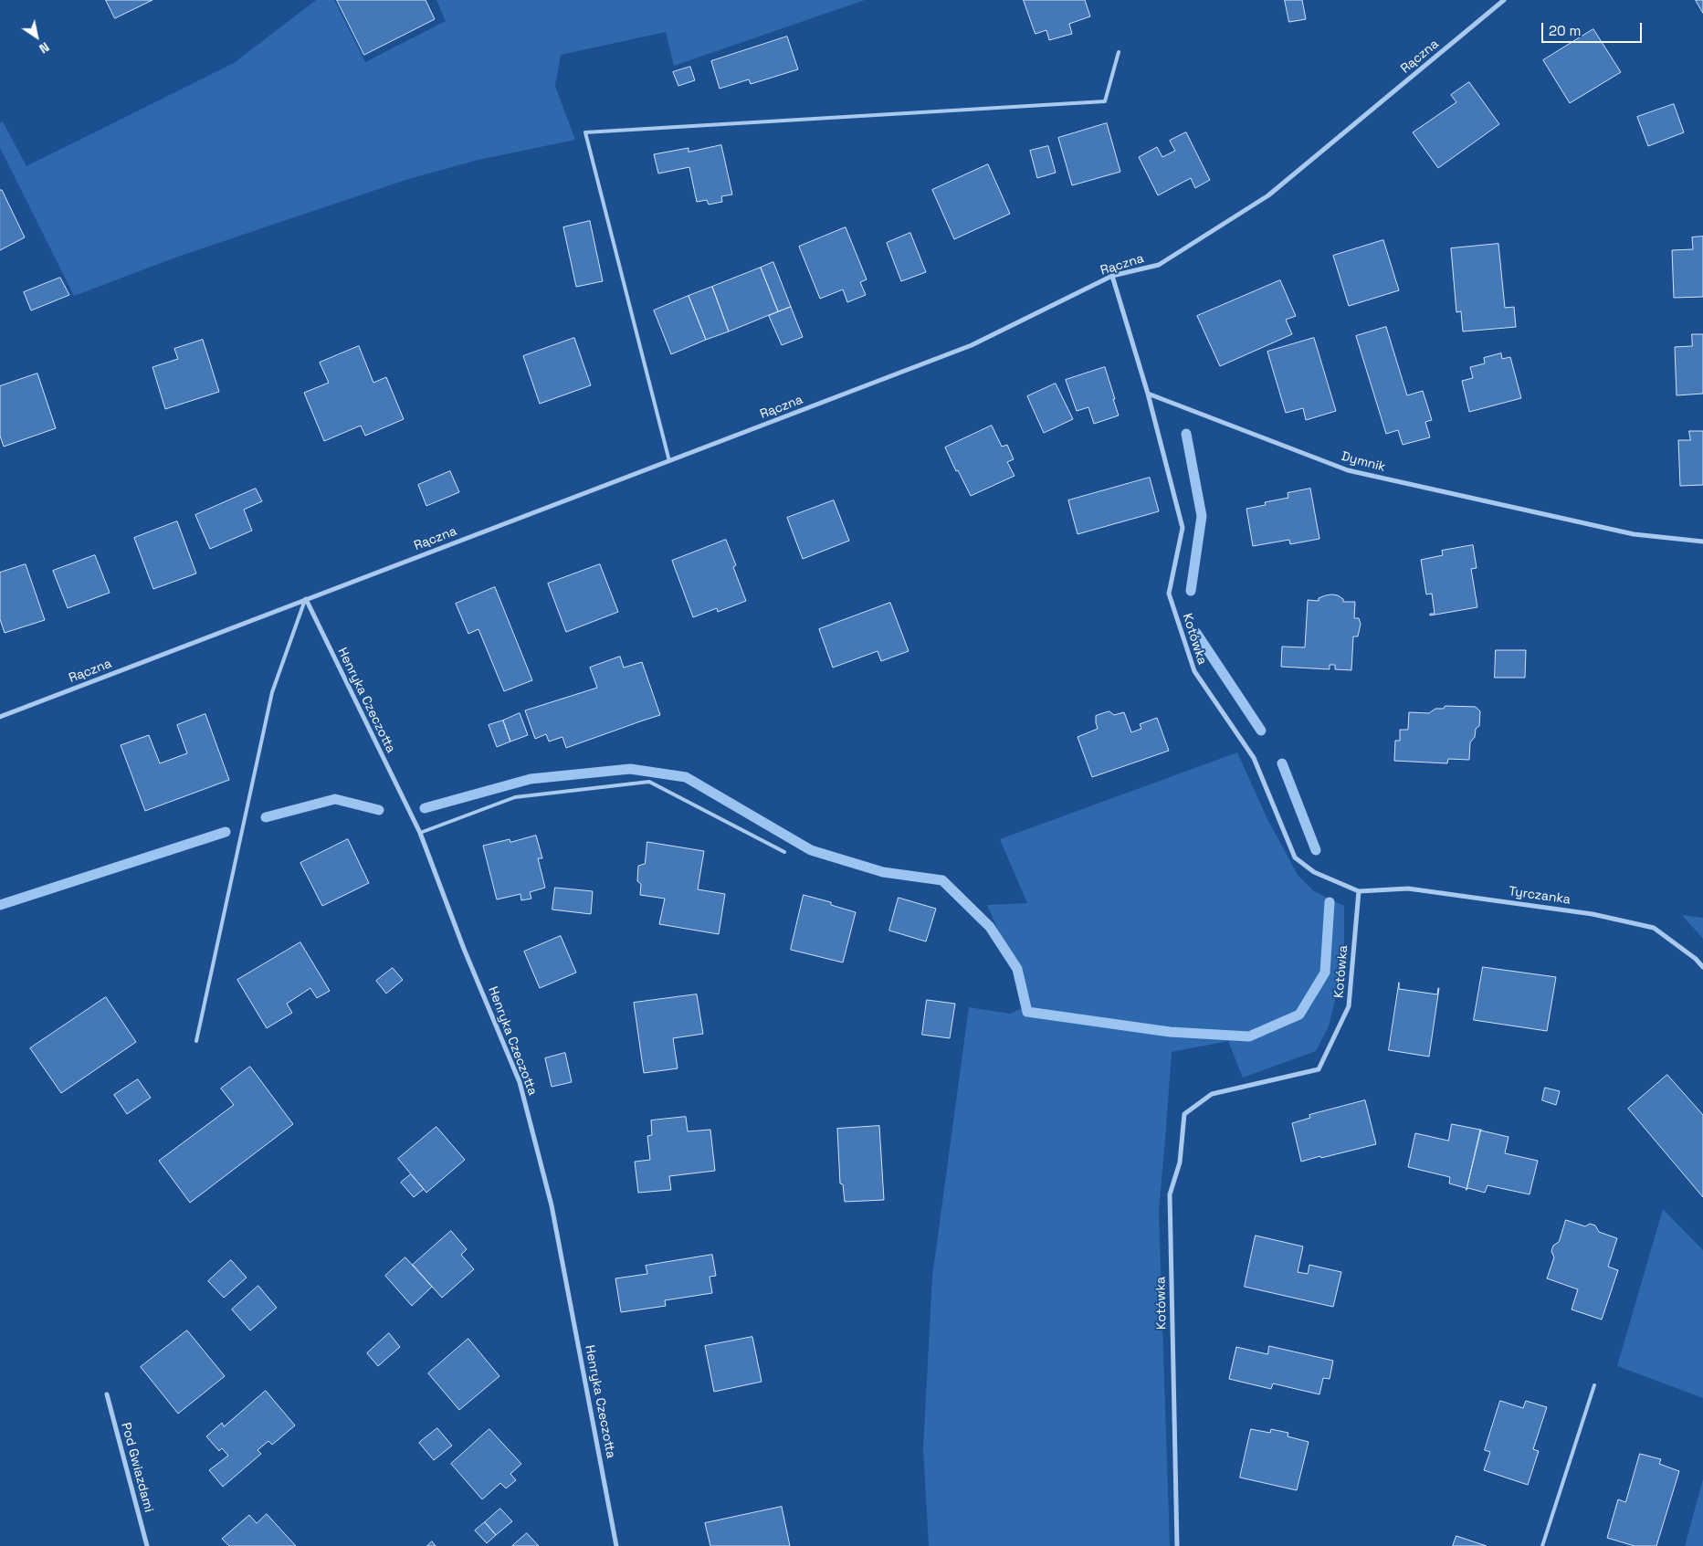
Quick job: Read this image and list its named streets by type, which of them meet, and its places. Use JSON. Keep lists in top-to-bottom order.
{
  "streets": {
    "street": [
      "Rączna",
      "Dymnik",
      "Kotówka",
      "Henryka Czeczotta",
      "Tyrczanka",
      "Pod Gwiazdami"
    ]
  },
  "crossings": [
    ["Rączna", "Henryka Czeczotta"],
    ["Dymnik", "Kotówka"],
    ["Kotówka", "Tyrczanka"]
  ],
  "scale_bar": "20 m",
  "north": "bottom right"
}
